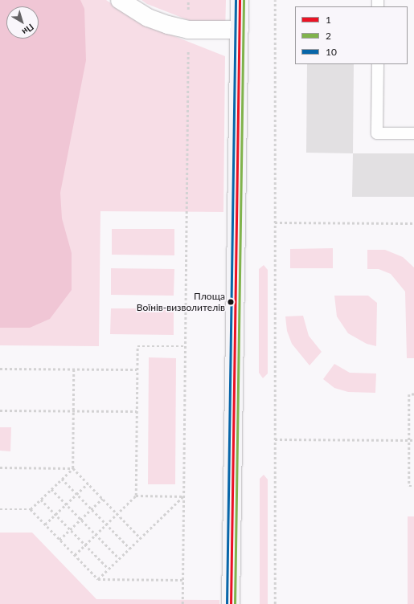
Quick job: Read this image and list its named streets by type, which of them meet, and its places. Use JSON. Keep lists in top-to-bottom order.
{
  "places": ["Площа Воїнів-визволителів"],
  "lines": ["transit line 1", "transit line 2", "transit line 10"],
  "legend": ["1", "2", "10"],
  "north": "bottom right"
}
